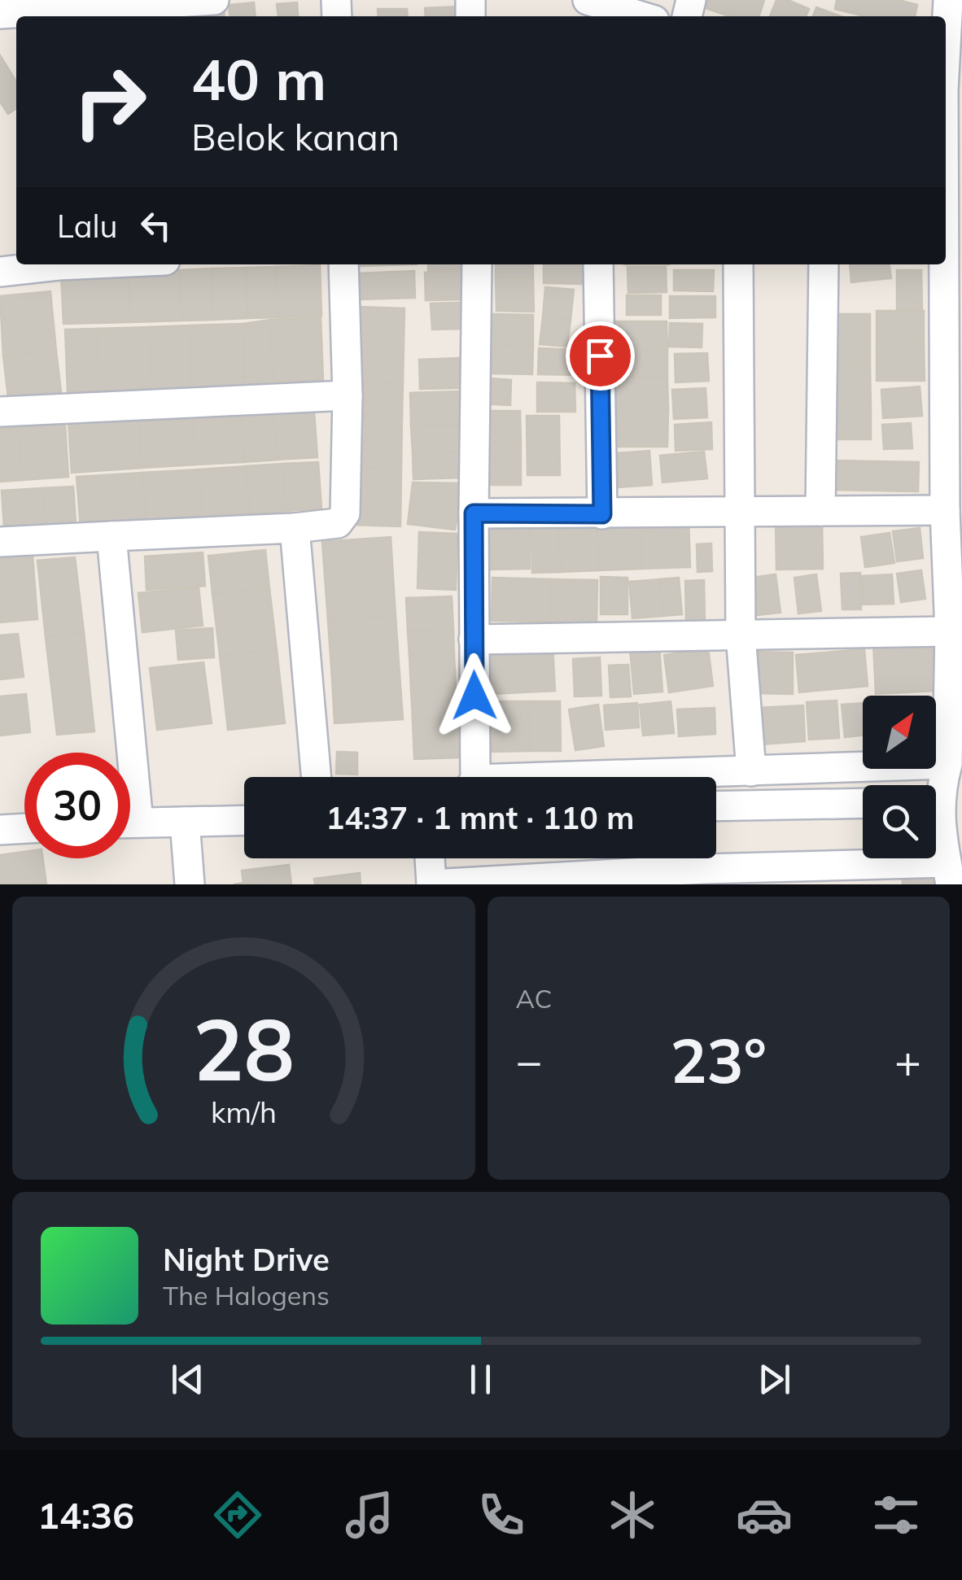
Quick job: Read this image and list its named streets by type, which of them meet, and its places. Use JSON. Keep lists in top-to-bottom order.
{
  "north": "top right",
  "page": {
    "turn": ["40 m", "Belok kanan"],
    "then": "Lalu",
    "limit": "30",
    "trip": "14:37 · 1 mnt · 110 m",
    "tile": "AC",
    "heat": ["−", "23°", "+"],
    "song": ["Night Drive", "The Halogens"],
    "tabs": "14:36",
    "gauge": ["28", "km/h"]
  }
}
